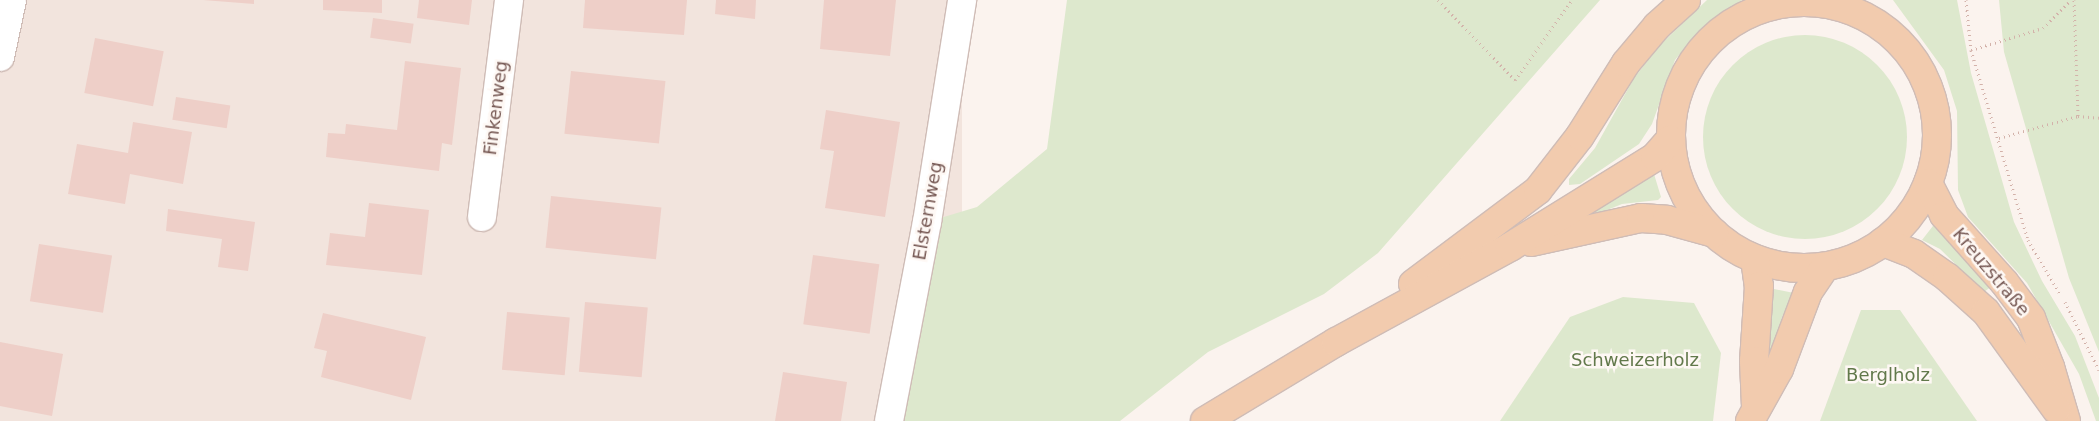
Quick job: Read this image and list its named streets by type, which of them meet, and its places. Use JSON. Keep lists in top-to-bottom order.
{
  "streets": {
    "main road": ["Kreuzstraße"],
    "street": ["Finkenweg", "Elsternweg"]
  },
  "parks": ["Schweizerholz", "Berglholz"]
}
